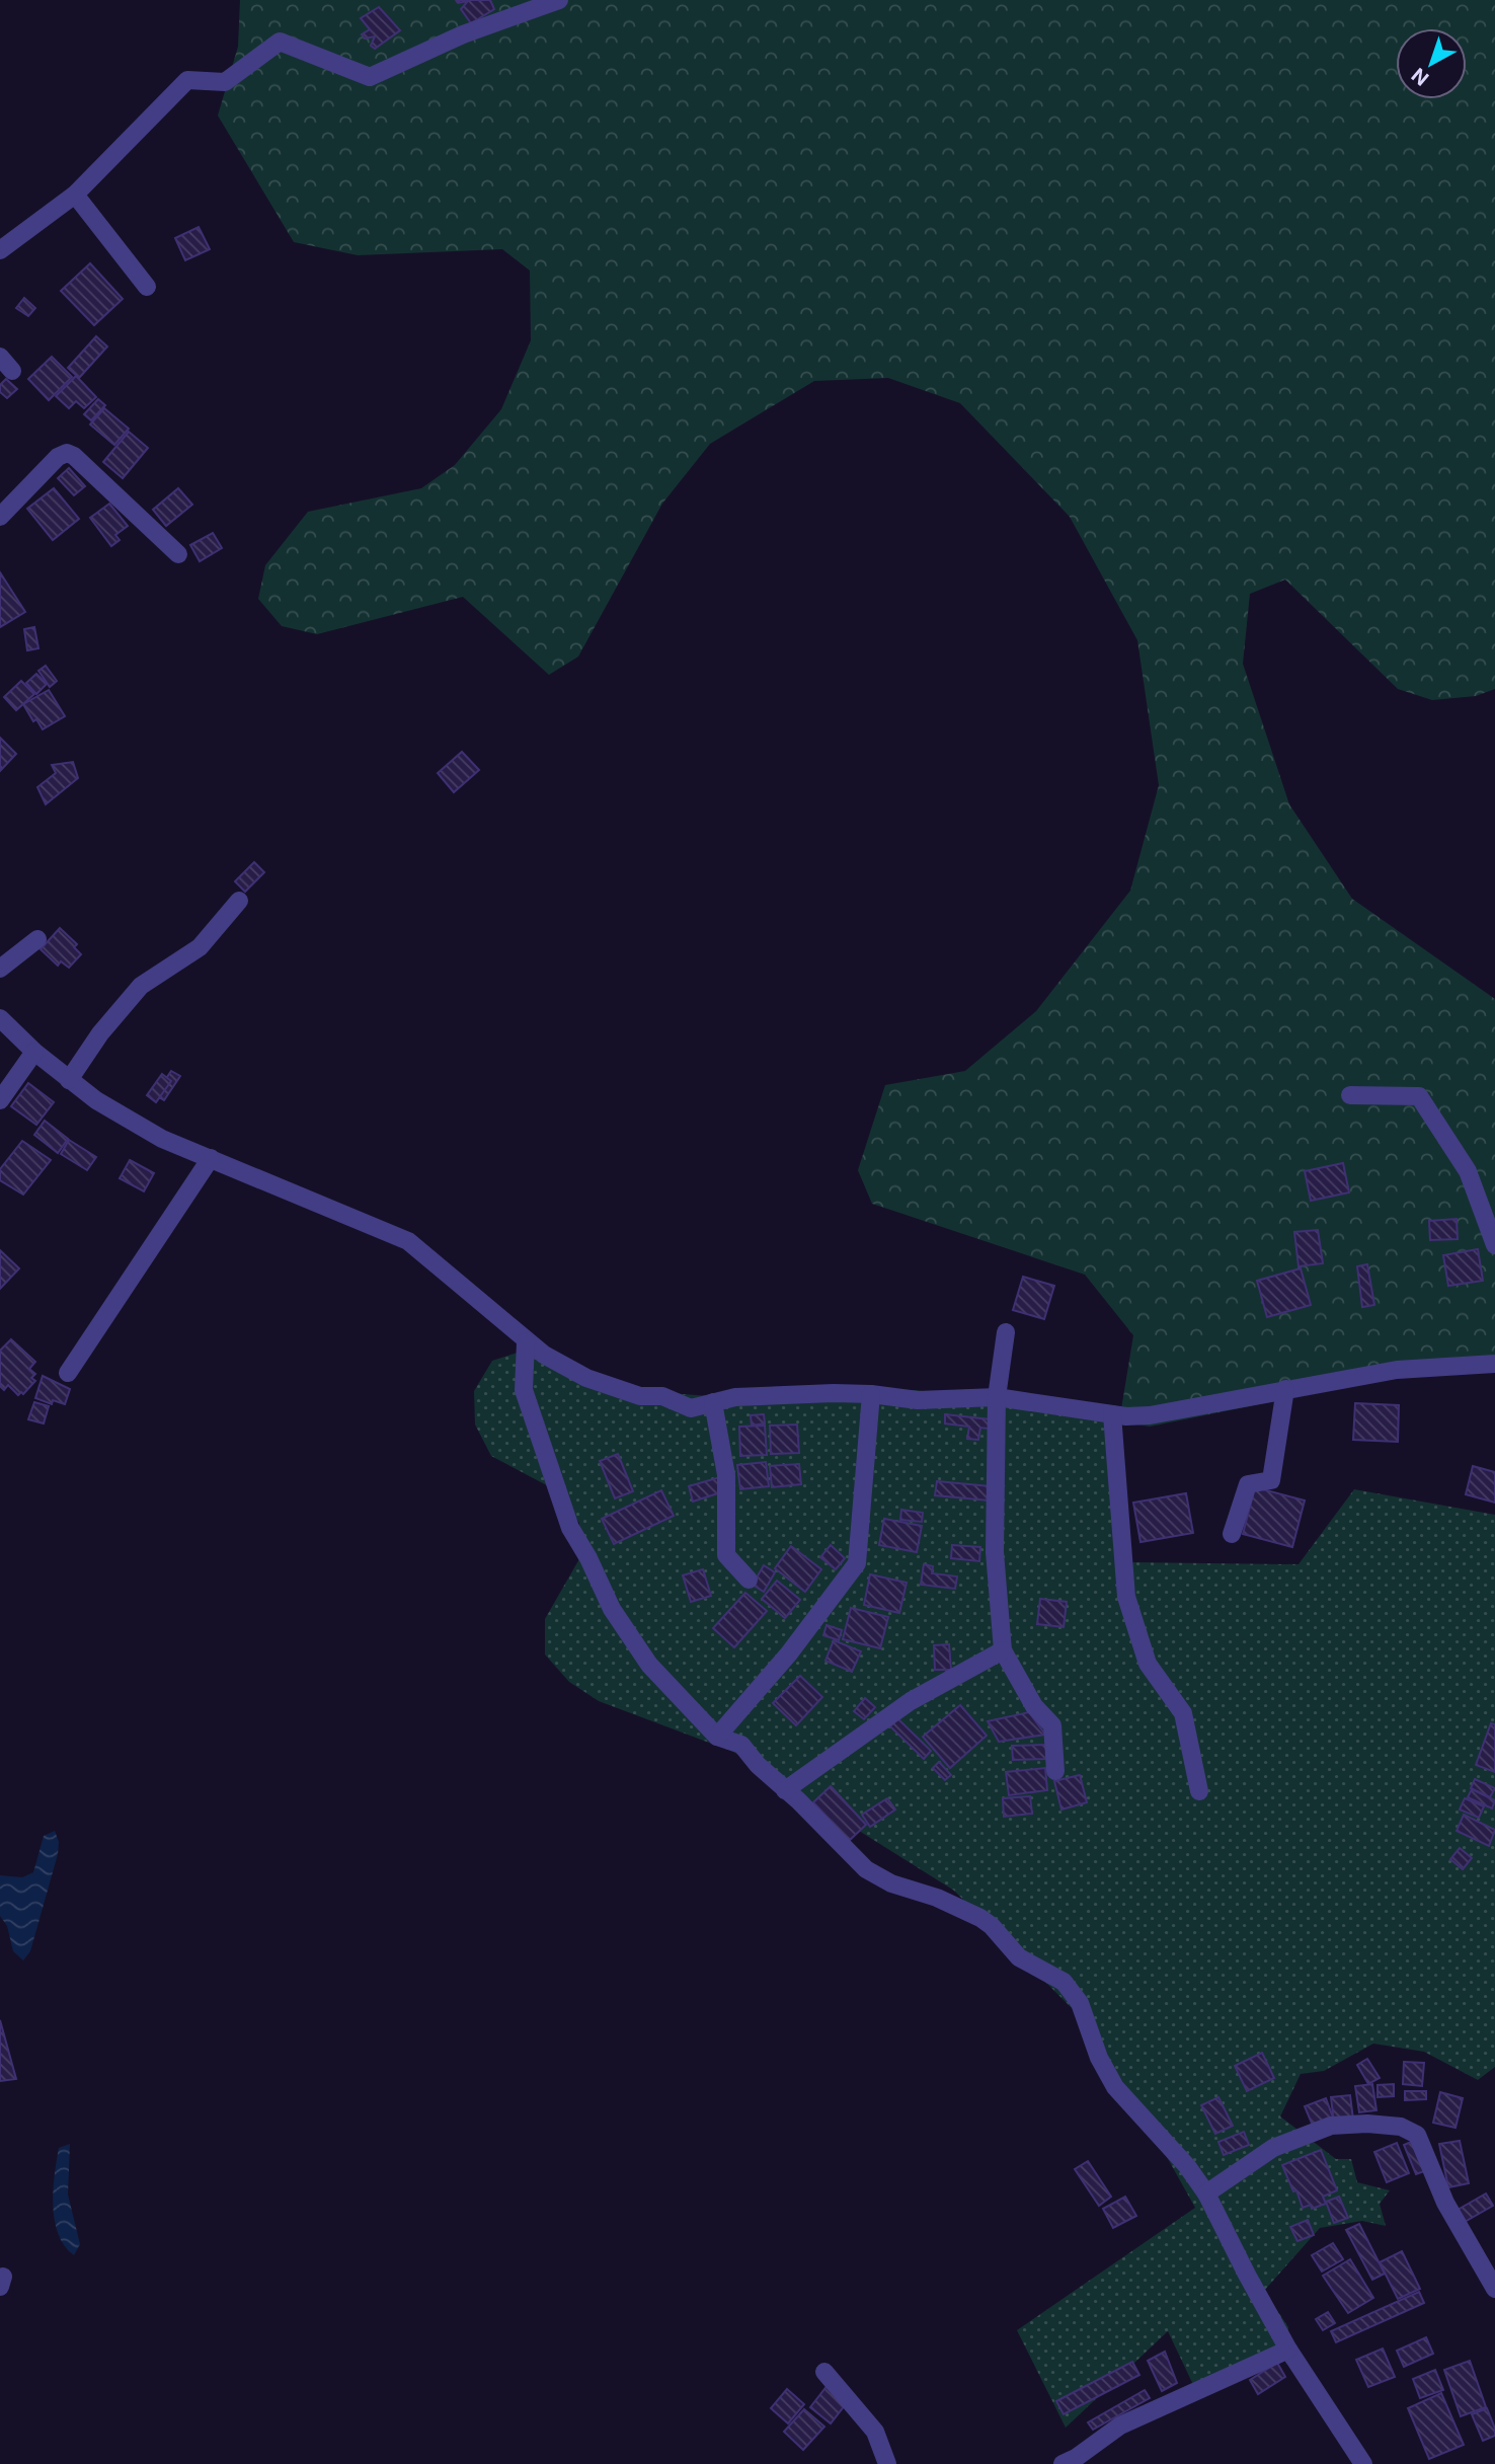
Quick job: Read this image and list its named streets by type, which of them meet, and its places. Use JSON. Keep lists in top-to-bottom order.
{
  "north": "bottom left"
}
